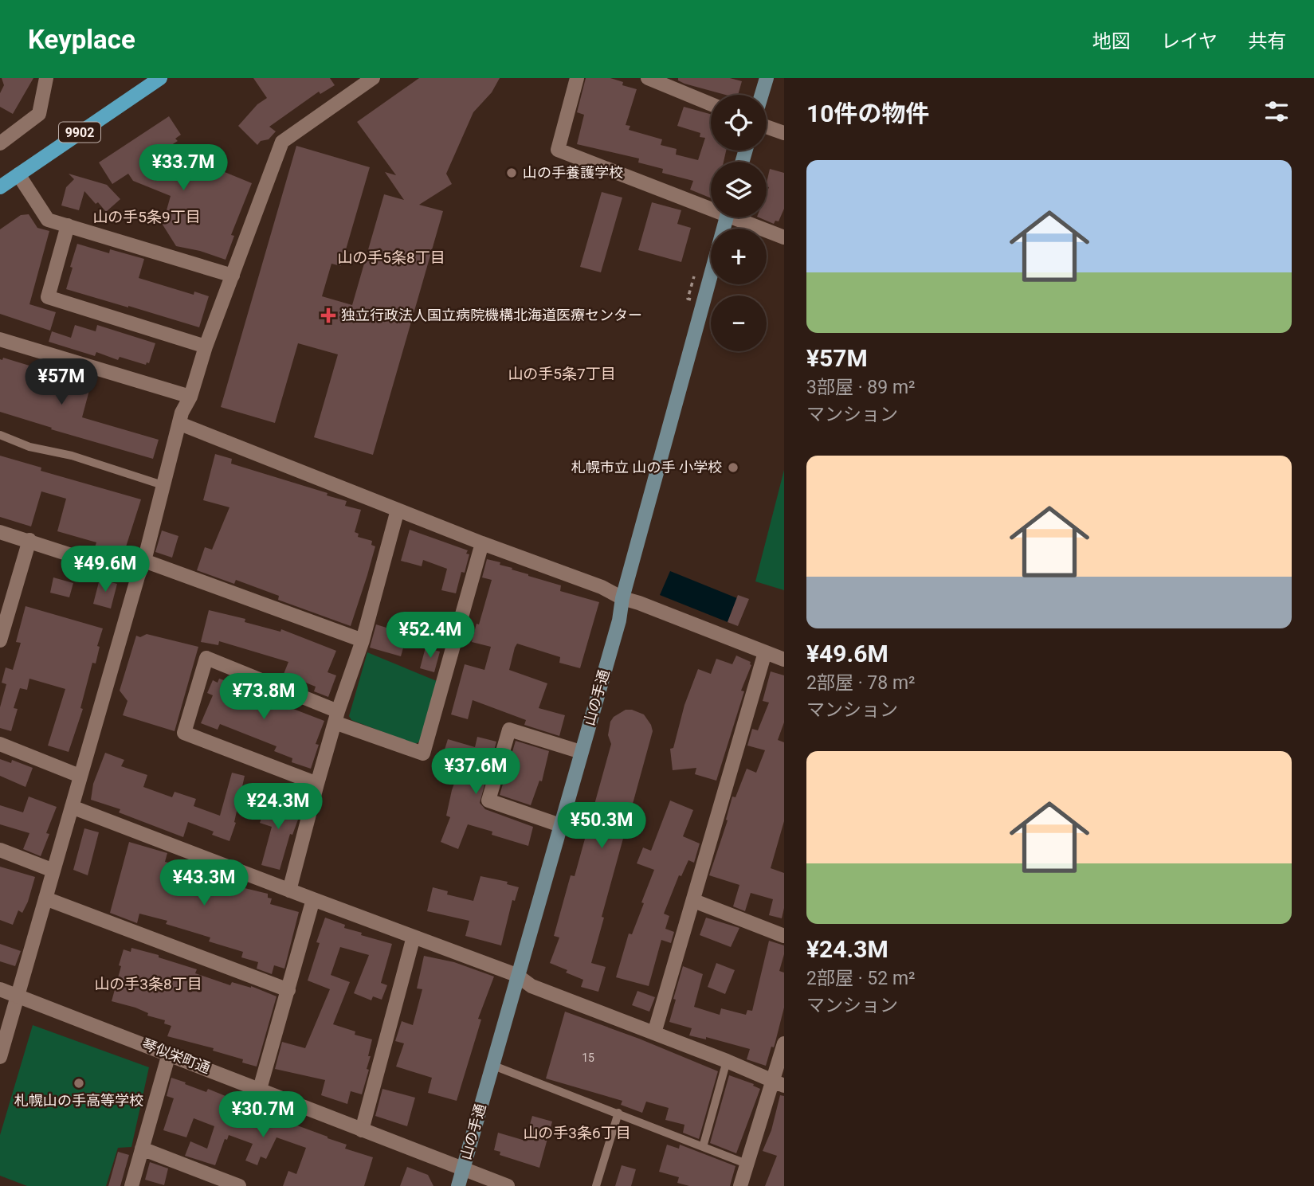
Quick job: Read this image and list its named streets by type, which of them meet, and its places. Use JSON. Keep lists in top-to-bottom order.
{
  "streets": {
    "main road": ["9902", "山の手通"],
    "street": ["琴似栄町通"]
  },
  "crossings": [
    ["山の手通", "琴似栄町通"]
  ],
  "districts": [
    "山の手5条9丁目",
    "山の手5条8丁目",
    "山の手5条7丁目",
    "山の手3条8丁目",
    "山の手3条6丁目"
  ],
  "places": {
    "other": ["山の手養護学校", "札幌市立 山の手 小学校", "札幌山の手高等学校"],
    "health": ["独立行政法人国立病院機構北海道医療センター"]
  },
  "house_numbers": ["15"],
  "page": {
    "header": "Keyplace",
    "nav": ["地図", "レイヤ", "共有"],
    "heading": "10件の物件",
    "map_buttons": ["+", "−"],
    "price": [
      "¥33.7M",
      "¥57M",
      "¥49.6M",
      "¥52.4M",
      "¥73.8M",
      "¥37.6M",
      "¥24.3M",
      "¥50.3M",
      "¥43.3M",
      "¥30.7M"
    ],
    "list": [
      {
        "name": "¥57M",
        "note": "3部屋 · 89 m² · マンション"
      },
      {
        "name": "¥49.6M",
        "note": "2部屋 · 78 m² · マンション"
      },
      {
        "name": "¥24.3M",
        "note": "2部屋 · 52 m² · マンション"
      }
    ]
  }
}
